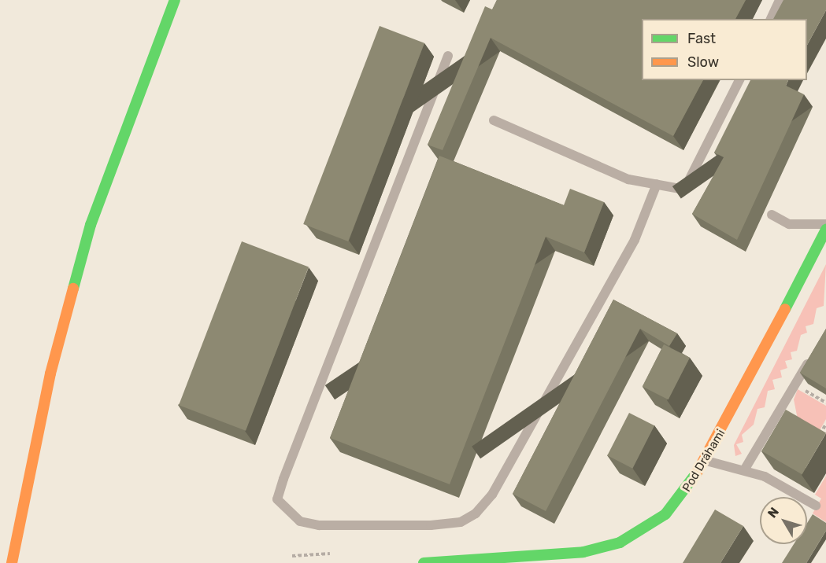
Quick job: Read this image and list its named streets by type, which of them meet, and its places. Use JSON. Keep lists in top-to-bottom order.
{
  "streets": {
    "main road": ["Pod Dráhami"]
  },
  "legend": ["Fast", "Slow"],
  "north": "top left"
}
